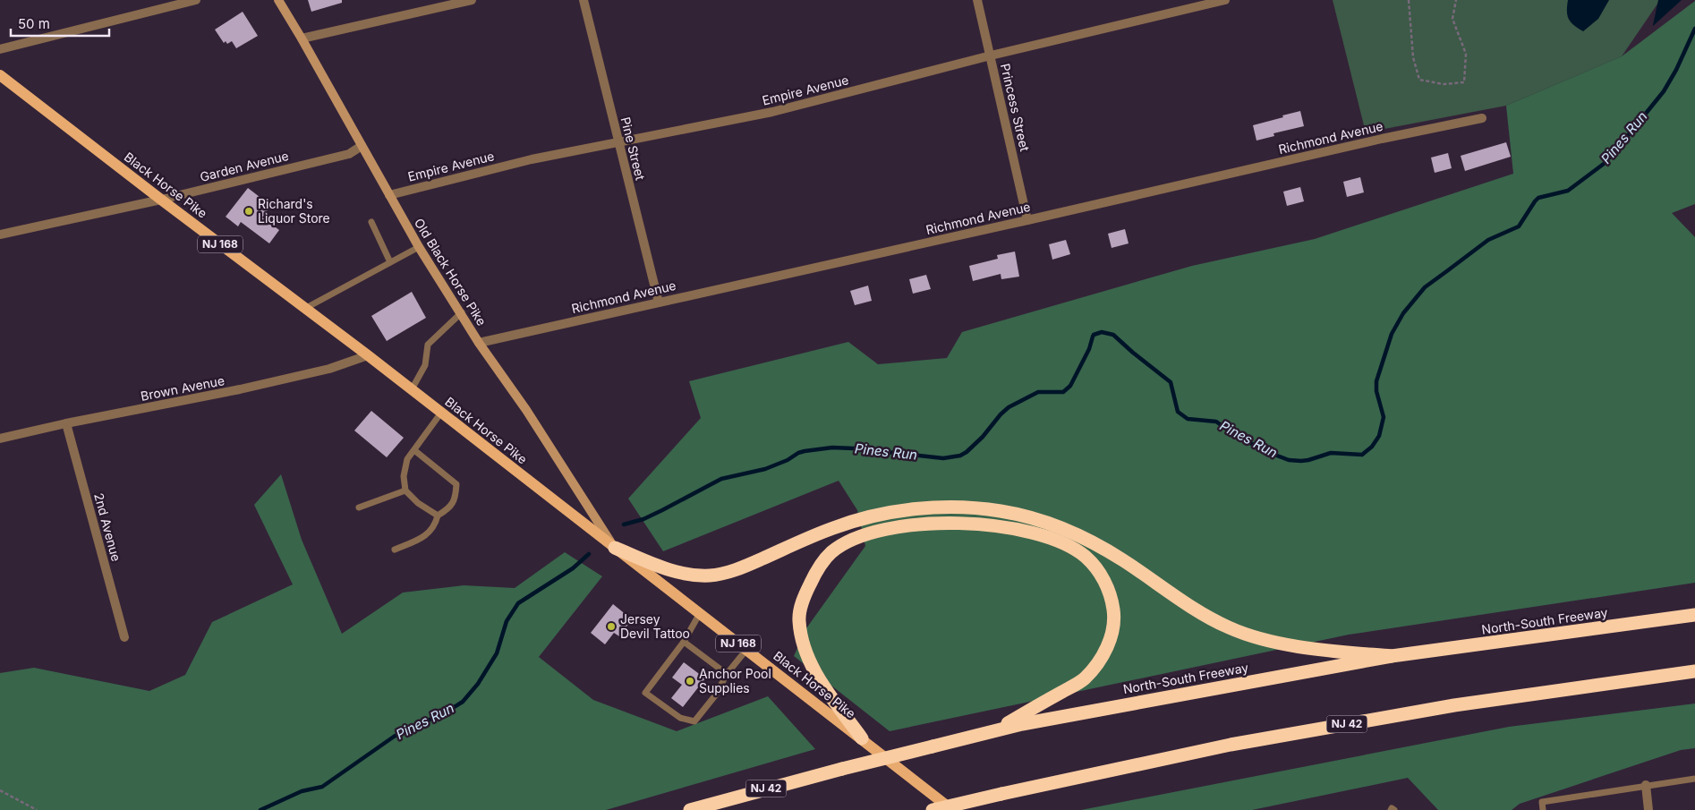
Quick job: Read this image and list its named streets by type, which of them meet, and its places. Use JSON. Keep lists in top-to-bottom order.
{
  "streets": {
    "highway": ["North-South Freeway", "NJ 42"],
    "main road": ["Black Horse Pike", "NJ 168"],
    "street": [
      "Empire Avenue",
      "Princess Street",
      "Richmond Avenue",
      "Pine Street",
      "Garden Avenue",
      "Old Black Horse Pike",
      "Brown Avenue",
      "2nd Avenue"
    ]
  },
  "crossings": [
    ["Empire Avenue", "Princess Street"],
    ["Empire Avenue", "Pine Street"],
    ["Empire Avenue", "Old Black Horse Pike"],
    ["Princess Street", "Richmond Avenue"],
    ["Richmond Avenue", "Pine Street"],
    ["Richmond Avenue", "Old Black Horse Pike"],
    ["Garden Avenue", "Black Horse Pike"],
    ["Garden Avenue", "Old Black Horse Pike"],
    ["Black Horse Pike", "Old Black Horse Pike"],
    ["Black Horse Pike", "Brown Avenue"],
    ["Brown Avenue", "2nd Avenue"]
  ],
  "water": ["Pines Run"],
  "places": ["Richard's Liquor Store", "Jersey Devil Tattoo", "Anchor Pool Supplies"],
  "scale_bar": "50 m"
}
